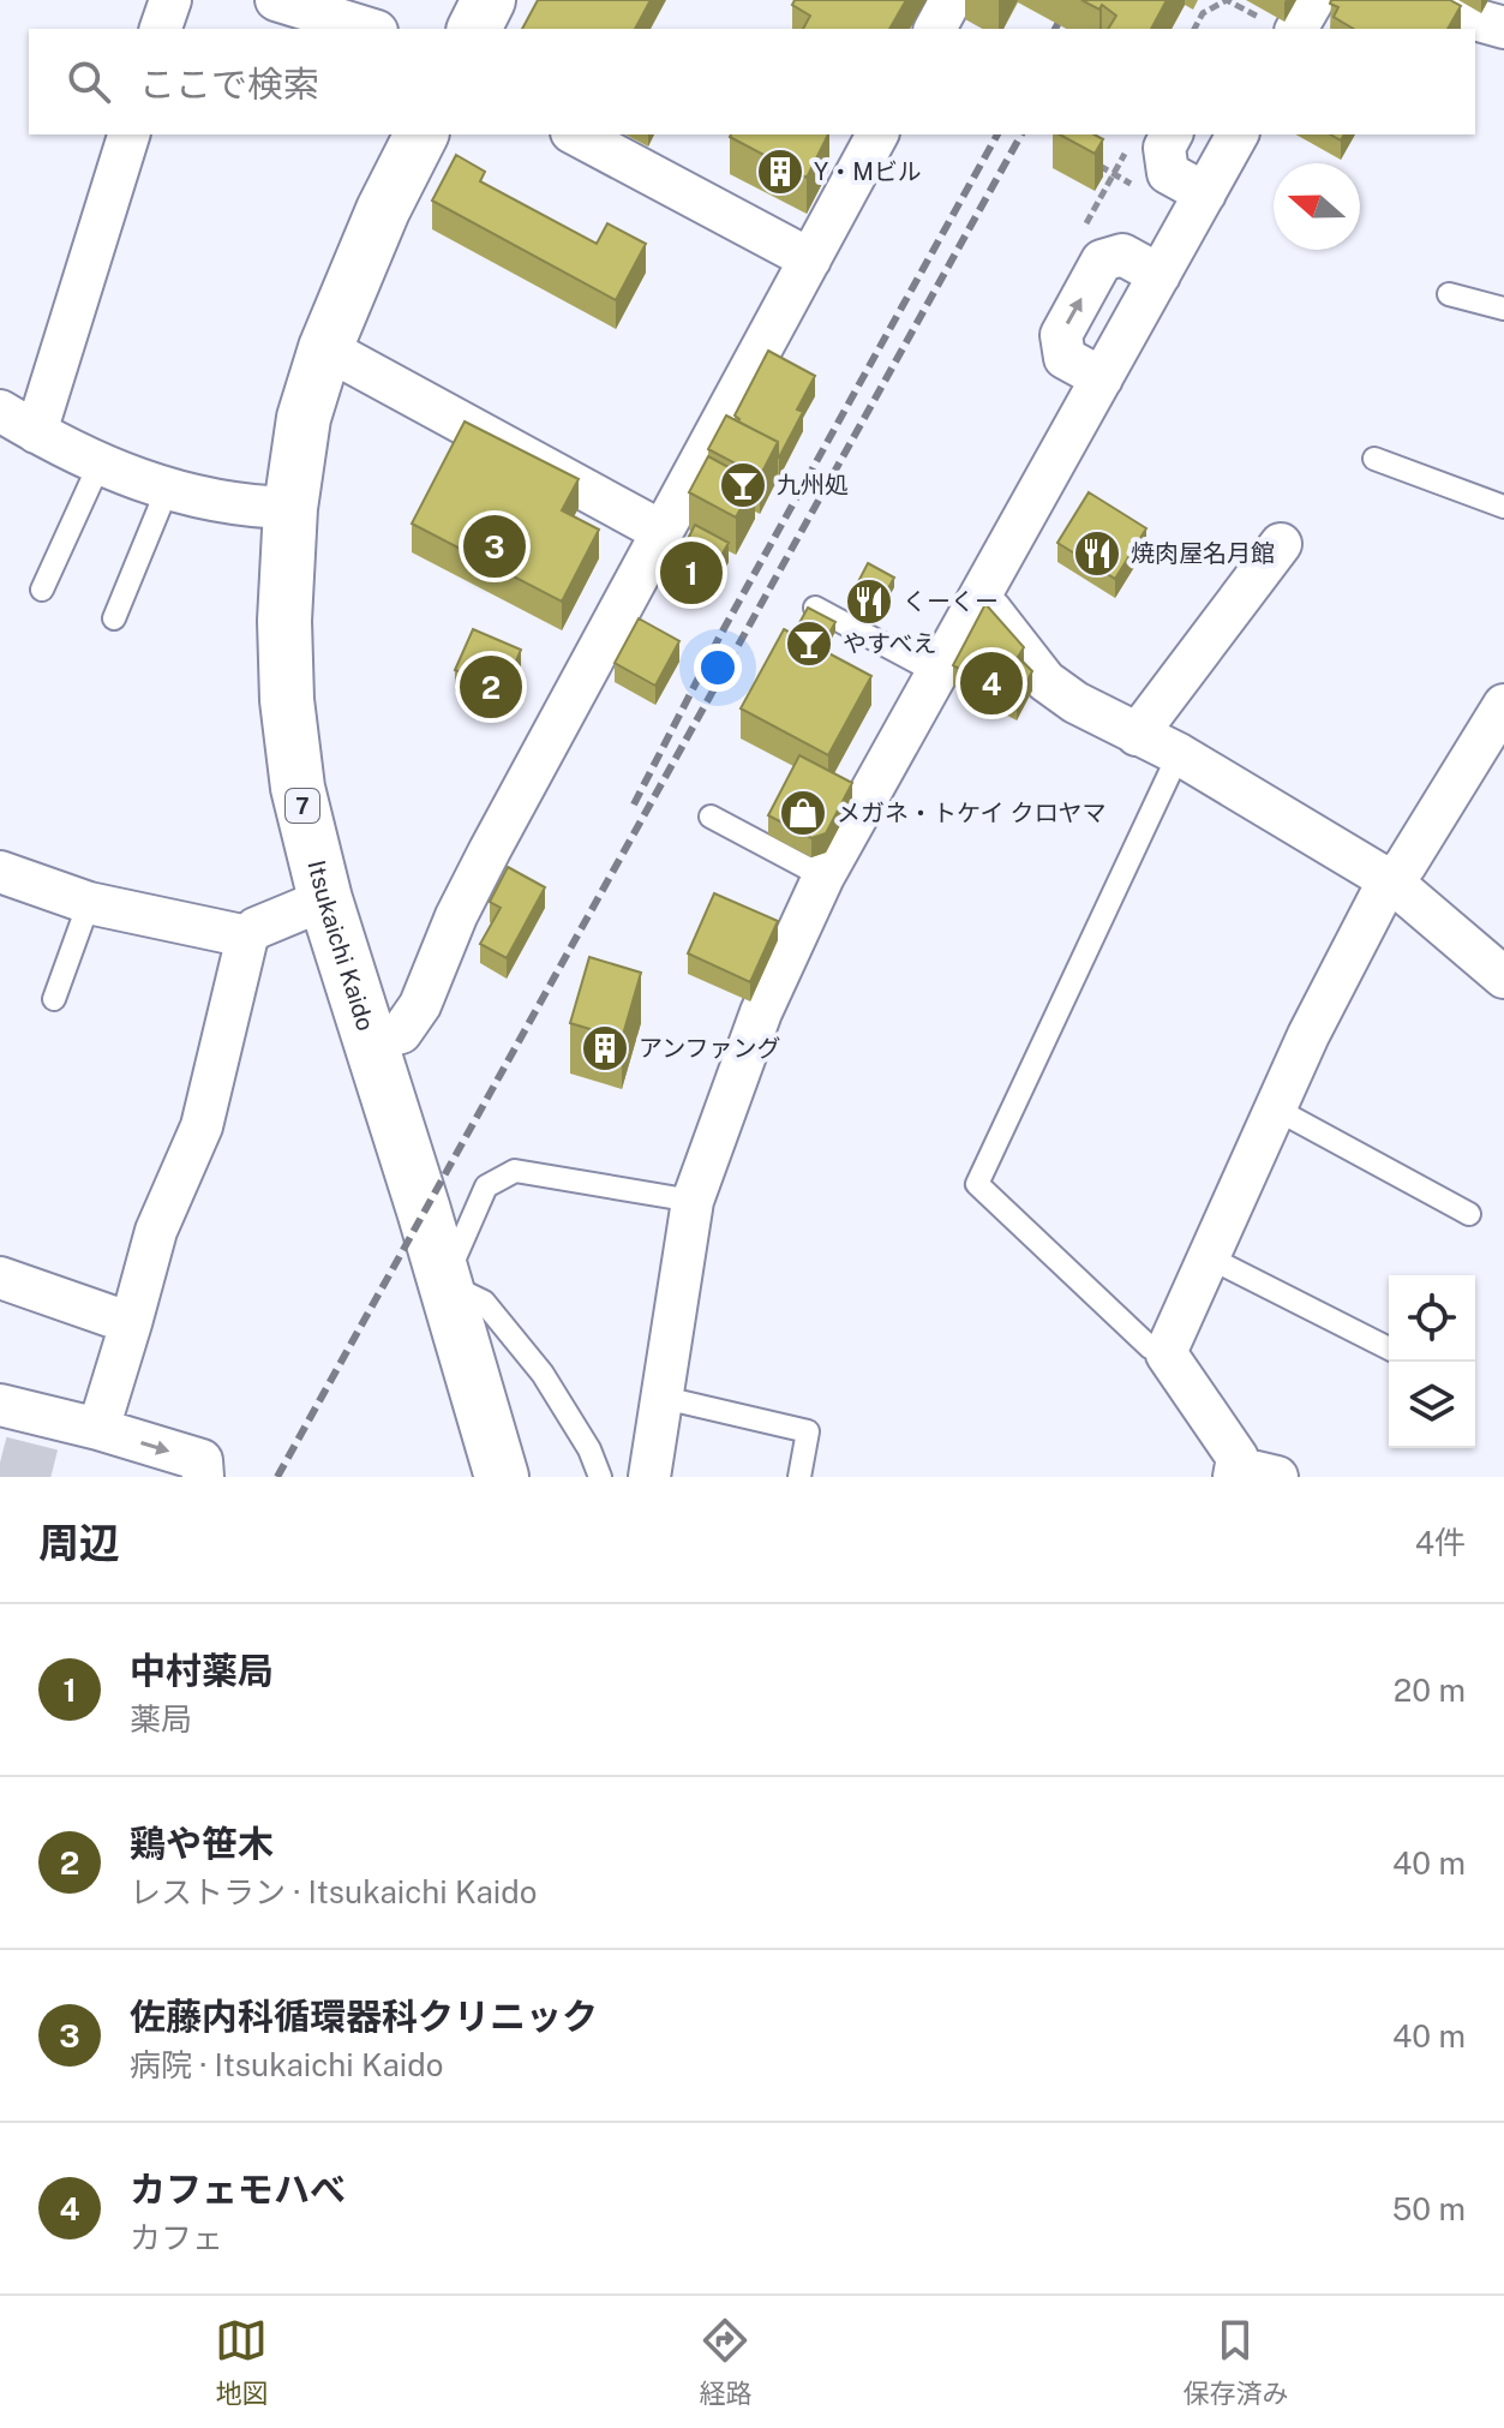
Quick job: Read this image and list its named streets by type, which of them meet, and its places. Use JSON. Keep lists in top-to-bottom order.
{
  "streets": {
    "main road": ["7", "Itsukaichi Kaido"]
  },
  "places": {
    "building": ["Y・Mビル", "アンファング"],
    "bar": ["九州処", "やすべえ"],
    "restaurant": ["焼肉屋名月館", "くーくー"],
    "shop": ["メガネ・トケイ クロヤマ"]
  },
  "north": "left",
  "page": {
    "search": "ここで検索",
    "pins": [
      "3",
      "1",
      "4",
      "2"
    ],
    "heading": ["周辺", "4件"],
    "list": [
      {
        "mark": "1",
        "name": "中村薬局",
        "note": "薬局",
        "value": "20 m"
      },
      {
        "mark": "2",
        "name": "鶏や笹木",
        "note": "レストラン · Itsukaichi Kaido",
        "value": "40 m"
      },
      {
        "mark": "3",
        "name": "佐藤内科循環器科クリニック",
        "note": "病院 · Itsukaichi Kaido",
        "value": "40 m"
      },
      {
        "mark": "4",
        "name": "カフェモハべ",
        "note": "カフェ",
        "value": "50 m"
      }
    ],
    "nav": ["地図", "経路", "保存済み"]
  }
}
